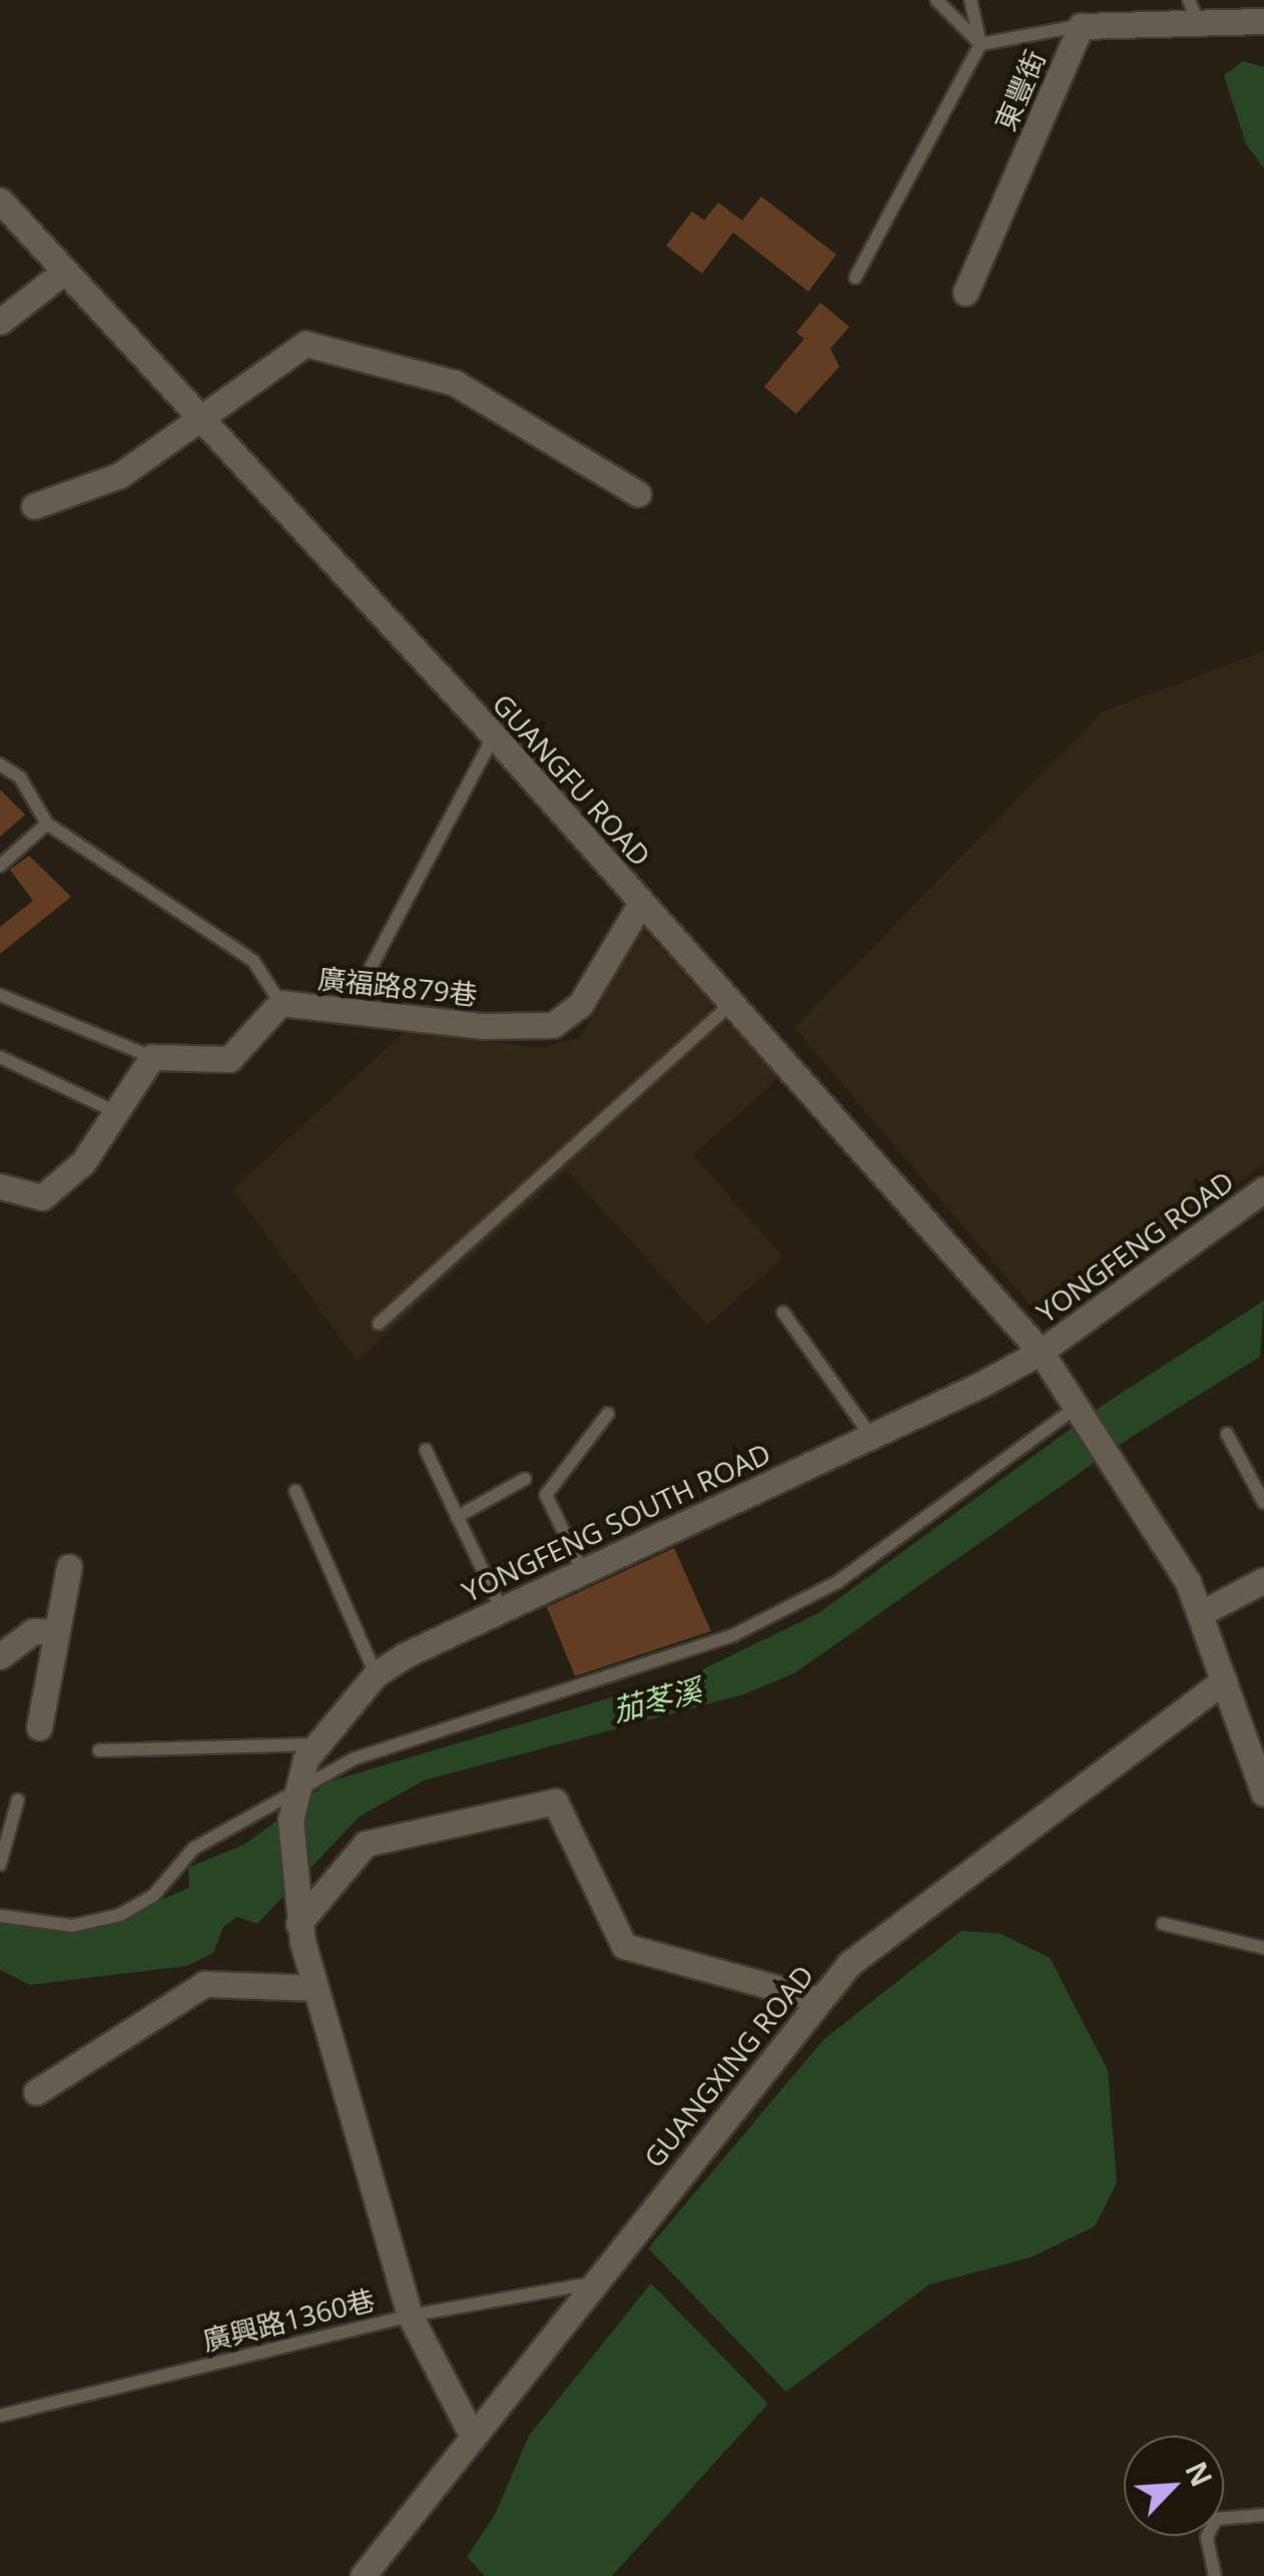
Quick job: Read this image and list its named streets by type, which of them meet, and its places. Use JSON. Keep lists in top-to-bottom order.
{
  "streets": {
    "street": [
      "東豐街",
      "GUANGFU ROAD",
      "廣福路879巷",
      "YONGFENG ROAD",
      "YONGFENG SOUTH ROAD",
      "GUANGXING ROAD"
    ],
    "lane": ["廣興路1360巷"]
  },
  "crossings": [
    ["GUANGFU ROAD", "廣福路879巷"],
    ["GUANGFU ROAD", "YONGFENG ROAD"],
    ["GUANGFU ROAD", "YONGFENG SOUTH ROAD"],
    ["YONGFENG ROAD", "YONGFENG SOUTH ROAD"],
    ["GUANGXING ROAD", "廣興路1360巷"]
  ],
  "water": ["茄苳溪"],
  "north": "top right"
}
